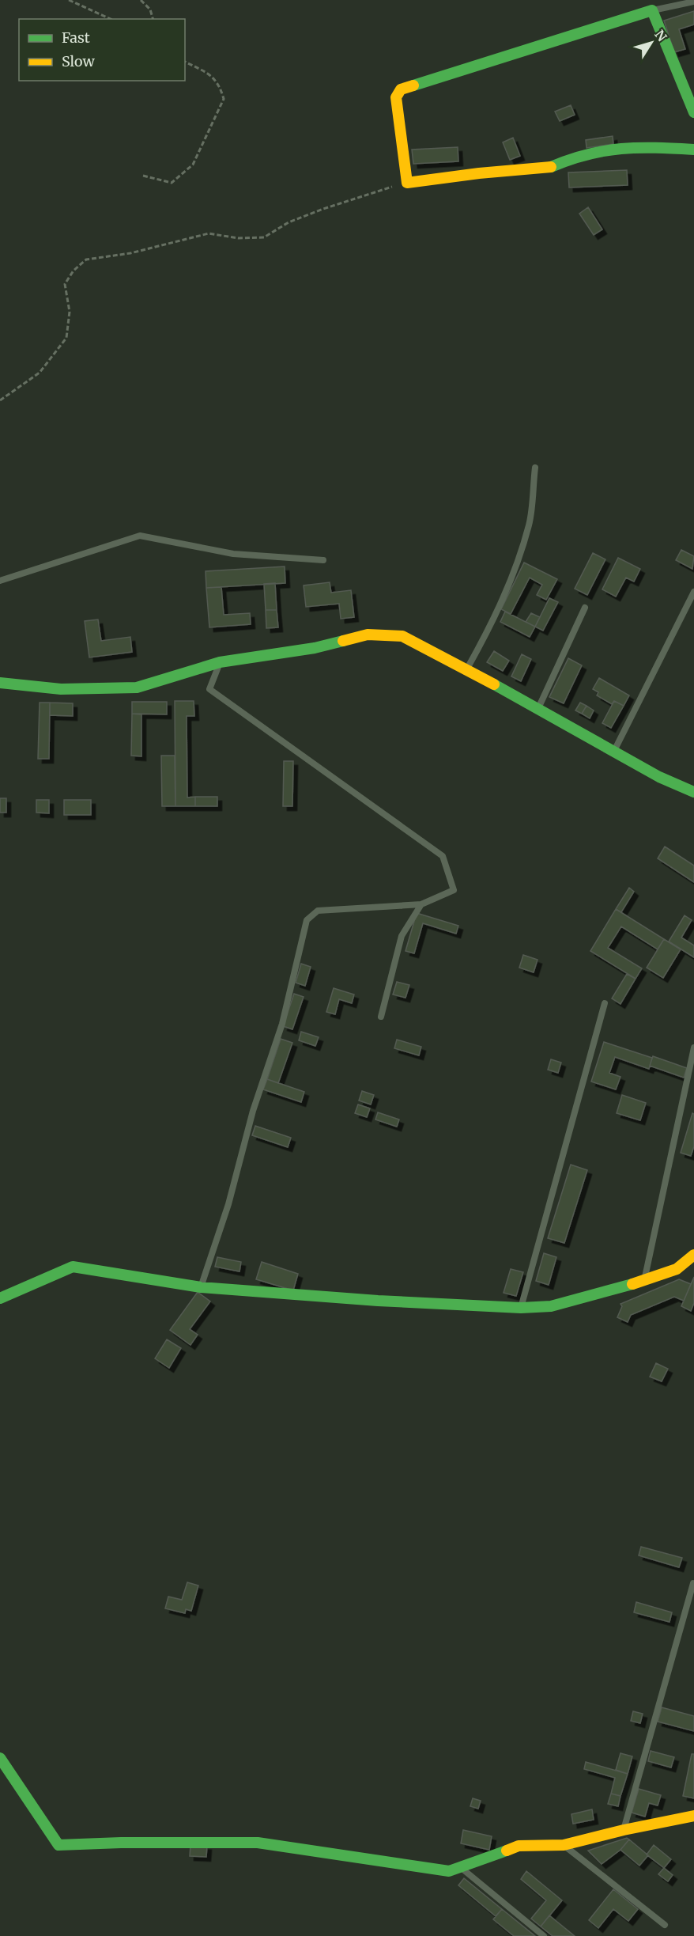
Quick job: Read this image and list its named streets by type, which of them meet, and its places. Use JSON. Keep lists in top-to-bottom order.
{
  "legend": ["Fast", "Slow"],
  "north": "top right"
}
